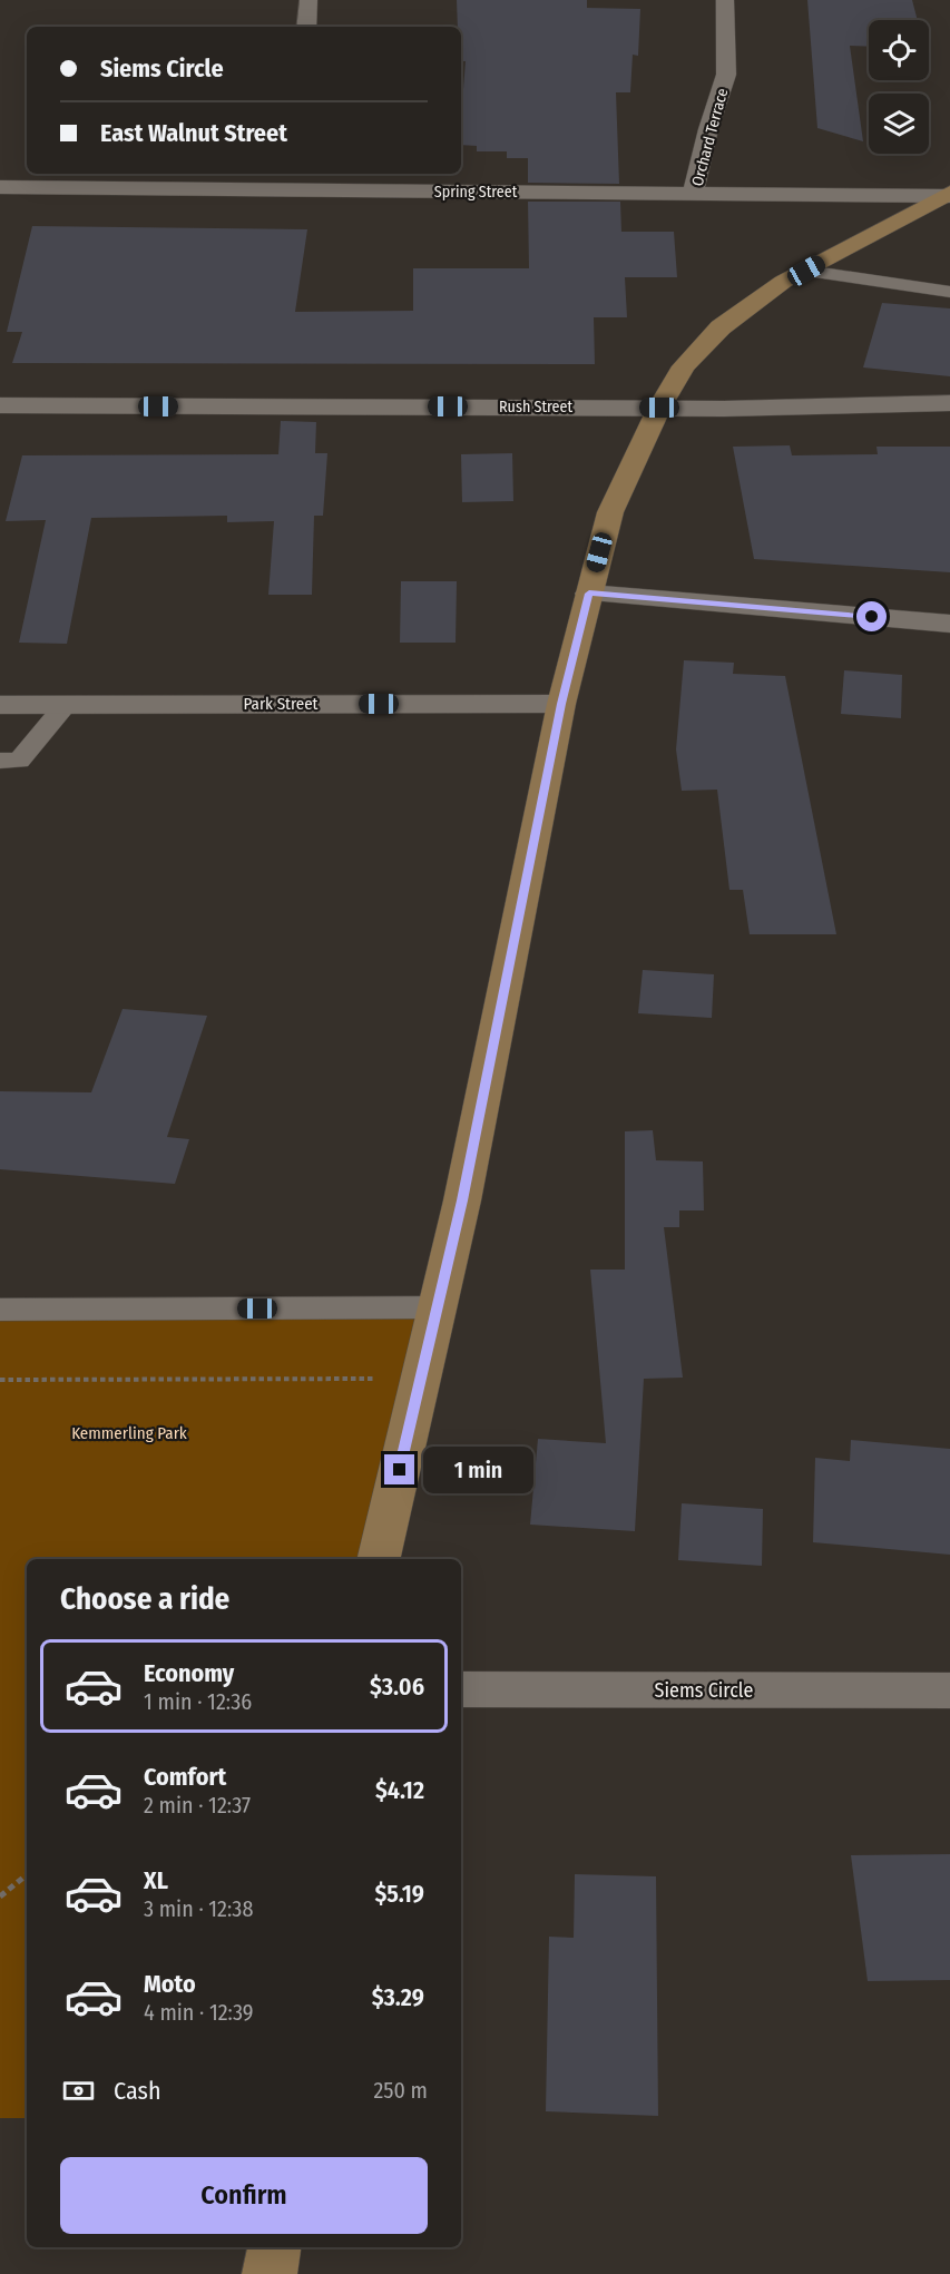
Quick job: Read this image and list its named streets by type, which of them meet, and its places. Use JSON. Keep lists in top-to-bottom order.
{
  "streets": {
    "street": [
      "Orchard Terrace",
      "Spring Street",
      "Rush Street",
      "Park Street",
      "Siems Circle"
    ]
  },
  "crossings": [
    ["Orchard Terrace", "Spring Street"]
  ],
  "parks": ["Kemmerling Park"],
  "page": {
    "banner": ["Siems Circle", "East Walnut Street"],
    "bubble": "1 min",
    "heading": "Choose a ride",
    "list": [
      {
        "name": "Economy",
        "note": "1 min · 12:36",
        "value": "$3.06"
      },
      {
        "name": "Comfort",
        "note": "2 min · 12:37",
        "value": "$4.12"
      },
      {
        "name": "XL",
        "note": "3 min · 12:38",
        "value": "$5.19"
      },
      {
        "name": "Moto",
        "note": "4 min · 12:39",
        "value": "$3.29"
      }
    ],
    "pay": ["Cash", "250 m"],
    "buttons": "Confirm"
  }
}
